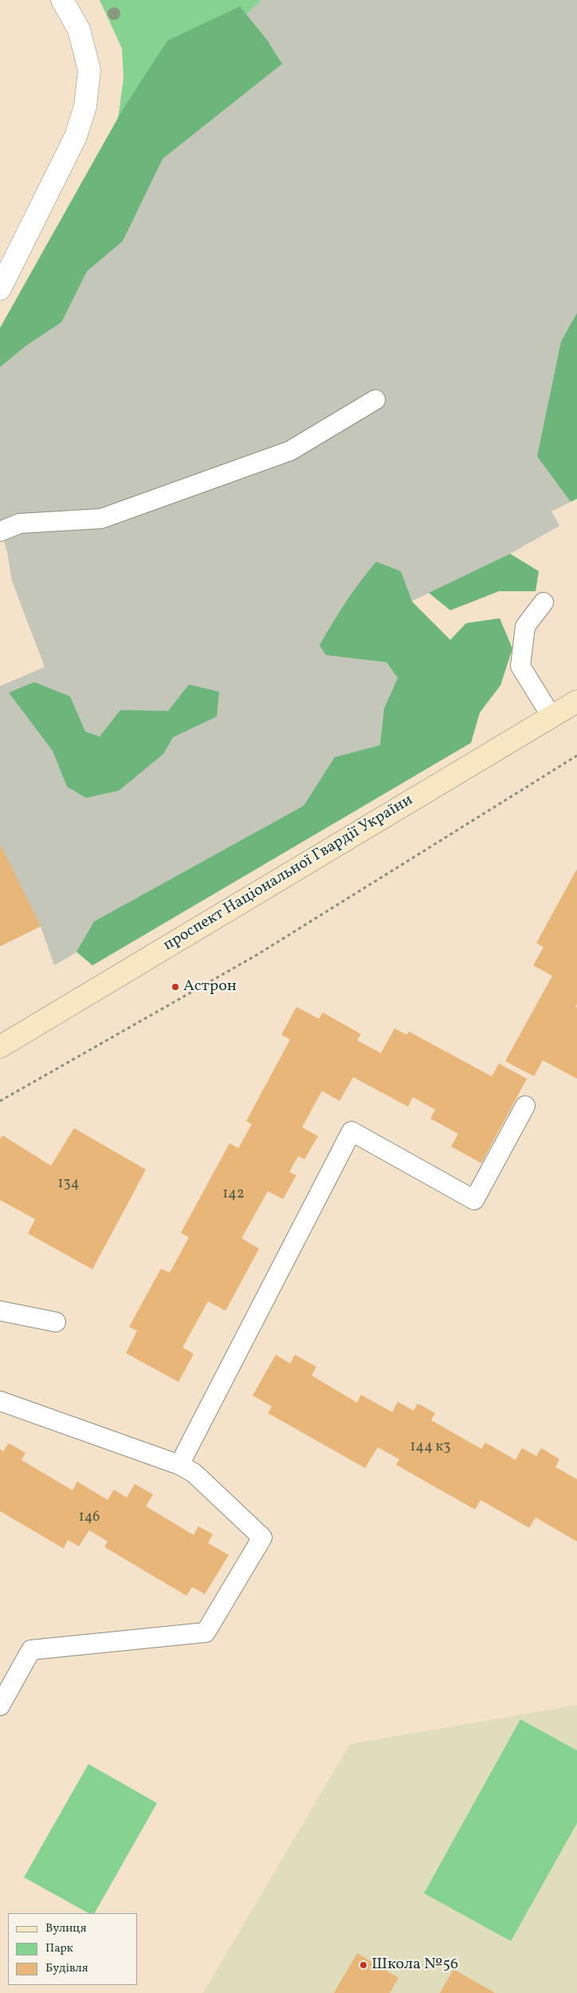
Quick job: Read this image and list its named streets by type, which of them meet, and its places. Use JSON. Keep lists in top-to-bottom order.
{
  "streets": {
    "street": ["проспект Національної Гвардії України"]
  },
  "places": ["Астрон", "Школа №56"],
  "house_numbers": [
    "134",
    "142",
    "144 к3",
    "146"
  ],
  "legend": ["Вулиця", "Парк", "Будівля"]
}
